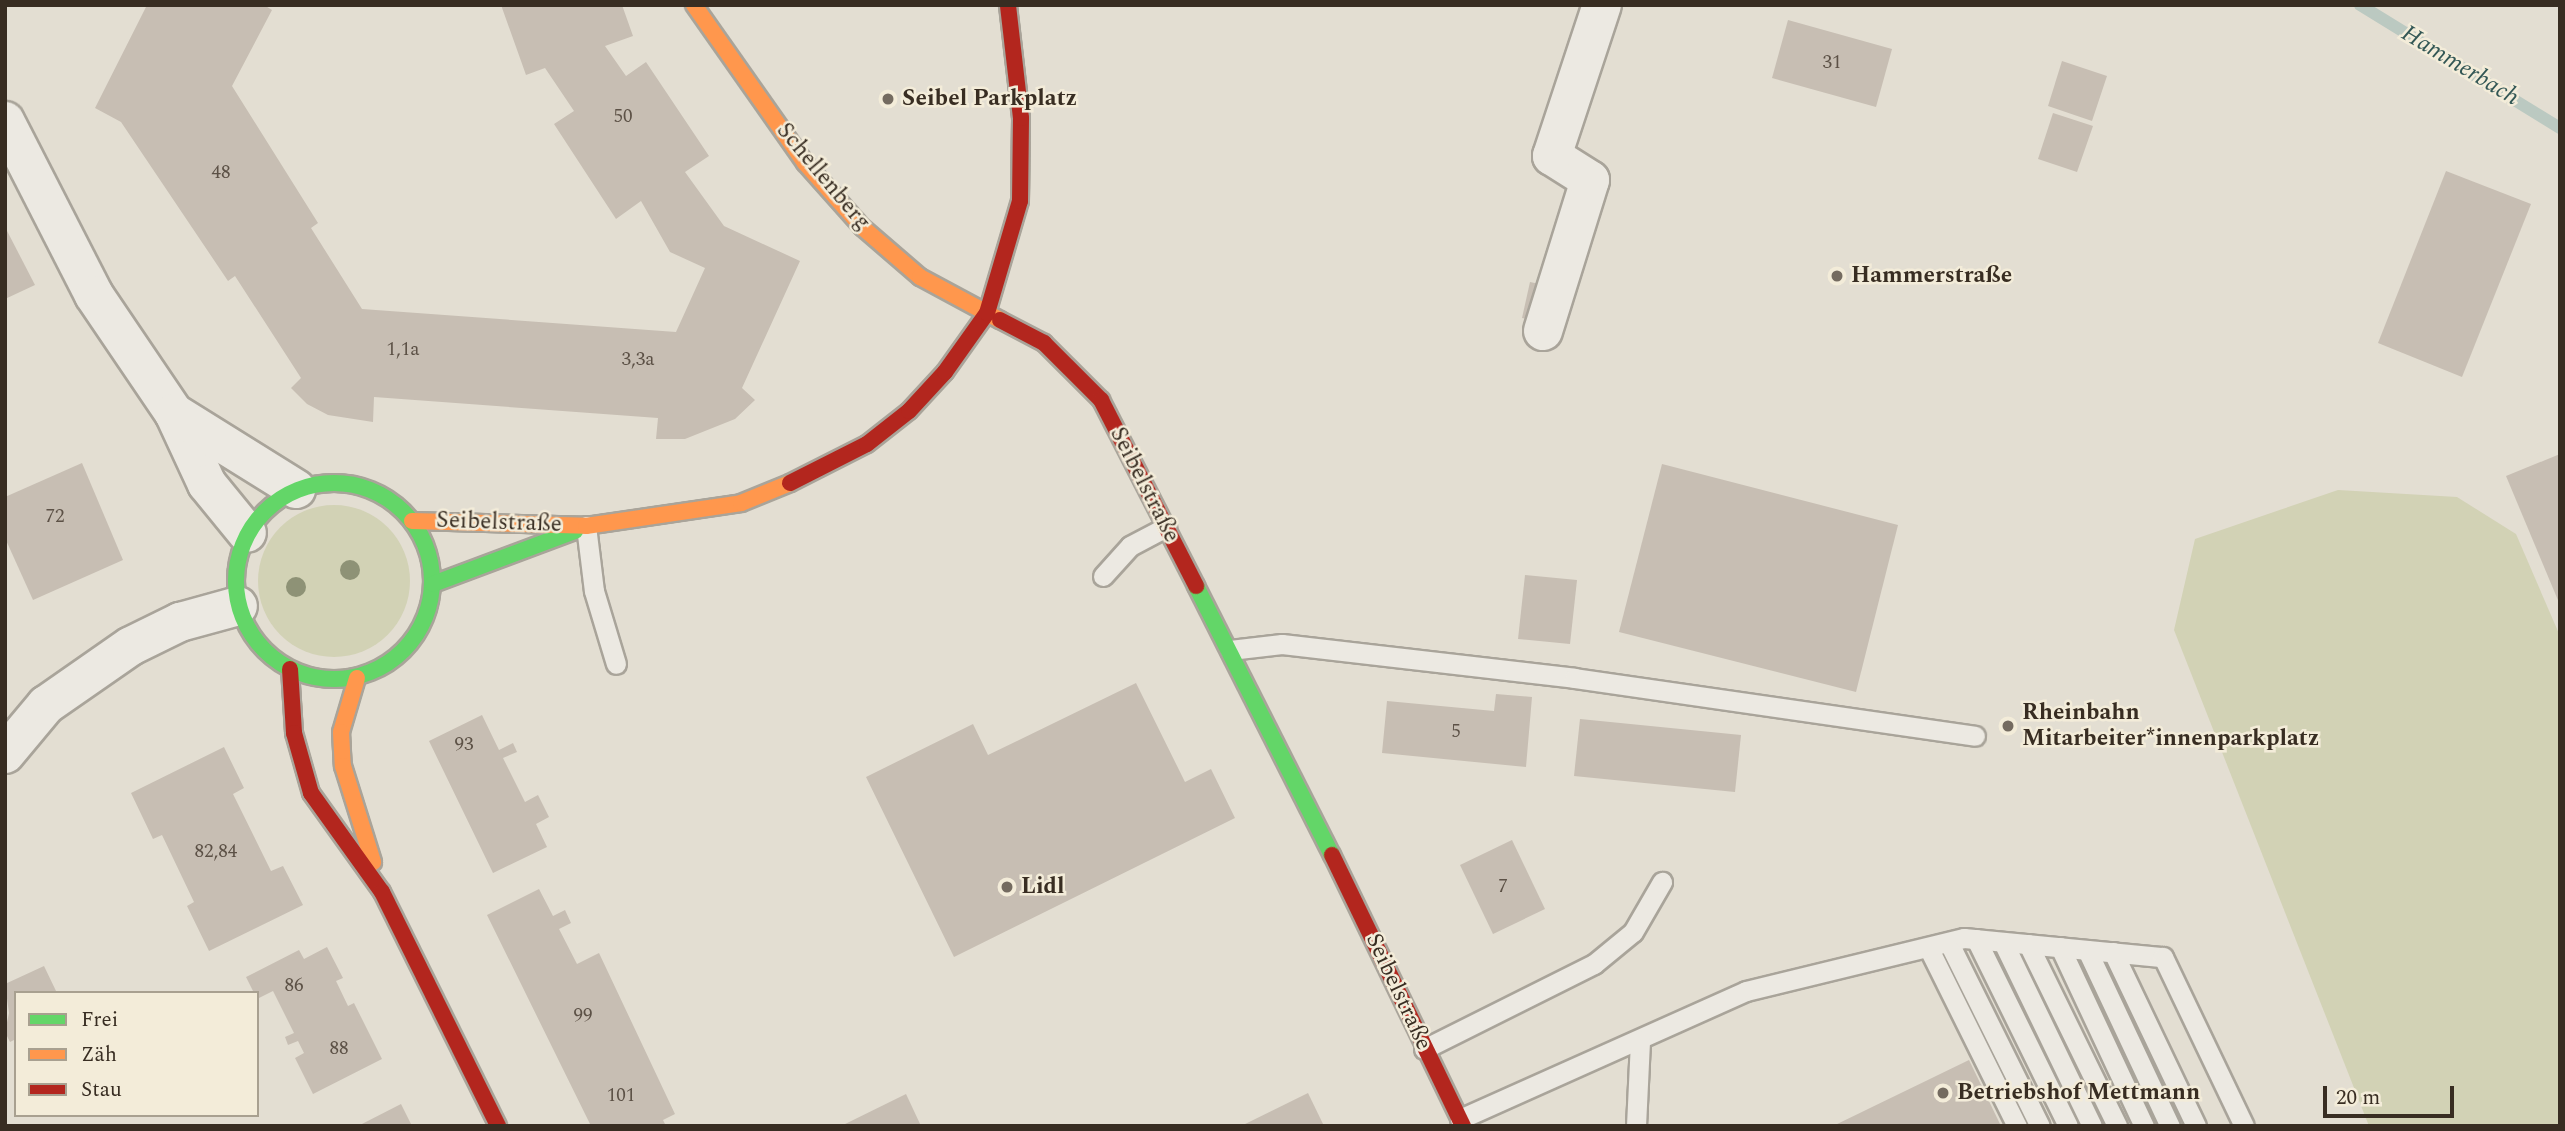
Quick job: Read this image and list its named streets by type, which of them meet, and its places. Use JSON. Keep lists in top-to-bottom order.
{
  "streets": {
    "main road": ["Schellenberg", "Seibelstraße"]
  },
  "crossings": [
    ["Schellenberg", "Seibelstraße"]
  ],
  "water": ["Hammerbach"],
  "places": [
    "Seibel Parkplatz",
    "Hammerstraße",
    "Rheinbahn Mitarbeiter*innenparkplatz",
    "Lidl",
    "Betriebshof Mettmann"
  ],
  "house_numbers": [
    "31",
    "50",
    "48",
    "1,1a",
    "3,3a",
    "72",
    "5",
    "93",
    "82,84",
    "7",
    "86",
    "99",
    "88",
    "101"
  ],
  "legend": ["Frei", "Zäh", "Stau"],
  "scale_bar": "20 m"
}
